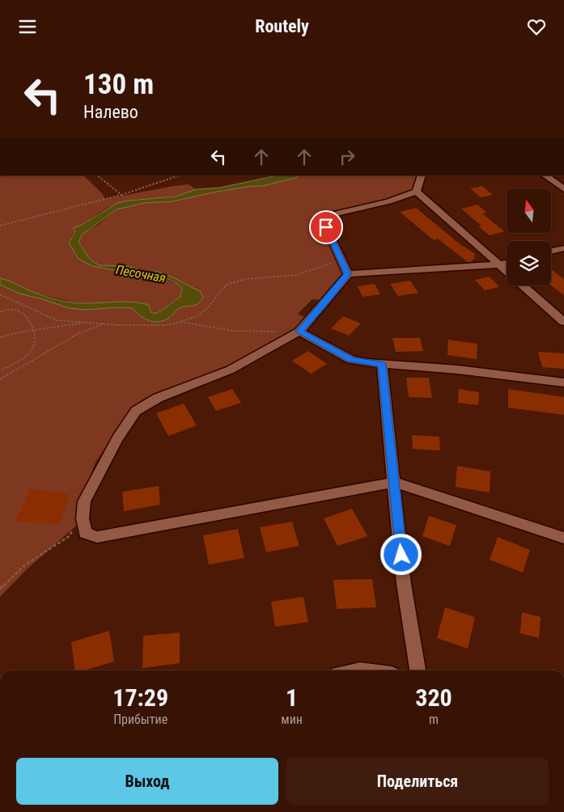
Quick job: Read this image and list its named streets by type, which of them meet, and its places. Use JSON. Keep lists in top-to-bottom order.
{
  "water": ["Песочная"],
  "north": "top",
  "page": {
    "header": "Routely",
    "turn": ["130 m", "Налево"],
    "eta": [
      "17:29",
      "Прибытие",
      "1",
      "мин",
      "320",
      "m"
    ],
    "buttons": ["Выход", "Поделиться"]
  }
}
